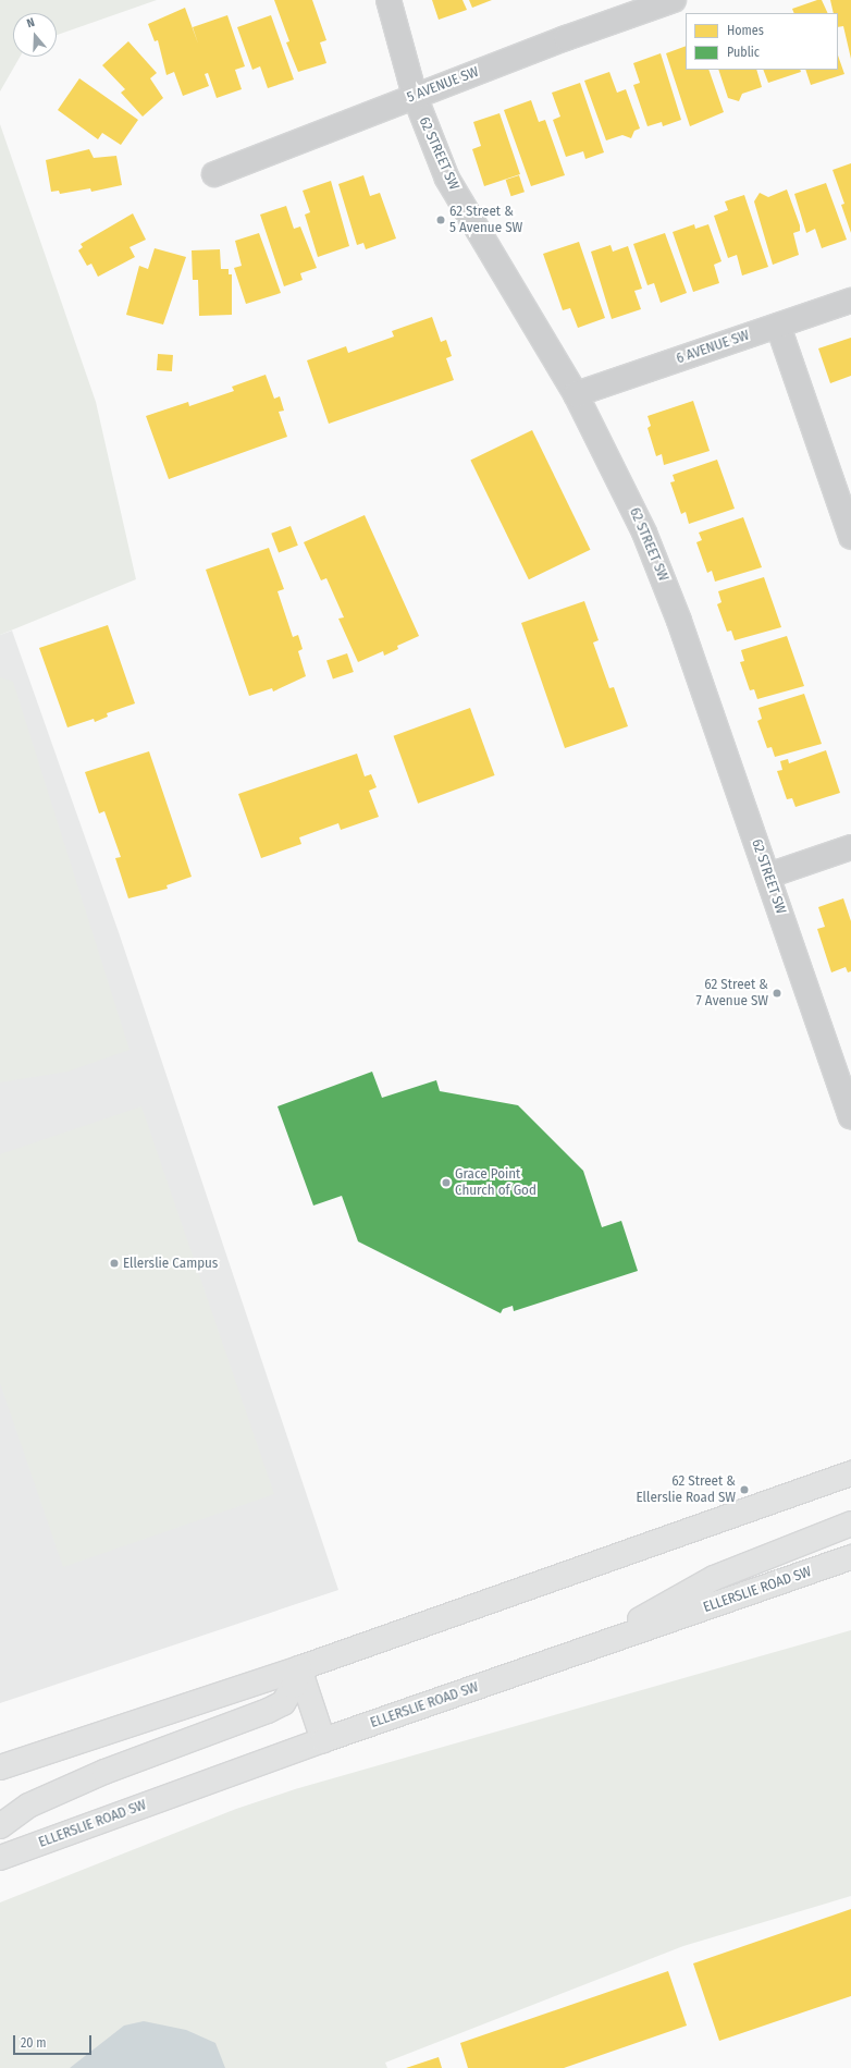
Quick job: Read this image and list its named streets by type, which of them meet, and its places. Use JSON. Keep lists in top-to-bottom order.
{
  "streets": {
    "main road": ["ELLERSLIE ROAD SW"],
    "street": ["5 AVENUE SW", "62 STREET SW", "6 AVENUE SW"]
  },
  "crossings": [
    ["5 AVENUE SW", "62 STREET SW"],
    ["62 STREET SW", "6 AVENUE SW"]
  ],
  "places": [
    "62 Street & 5 Avenue SW",
    "62 Street & 7 Avenue SW",
    "Grace Point Church of God",
    "Ellerslie Campus",
    "62 Street & Ellerslie Road SW"
  ],
  "legend": ["Homes", "Public"],
  "scale_bar": "20 m",
  "north": "top"
}
